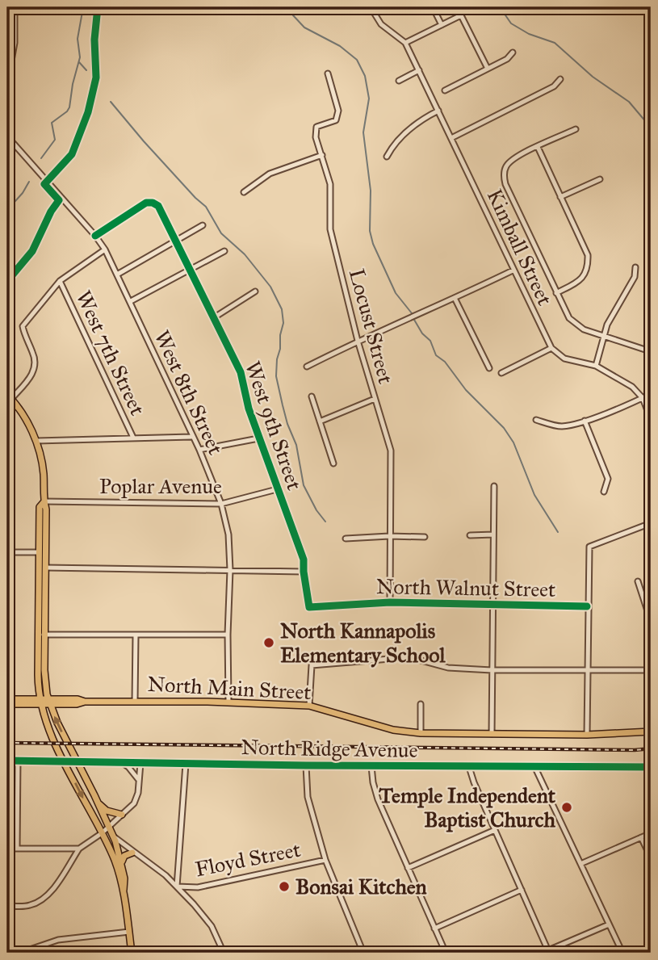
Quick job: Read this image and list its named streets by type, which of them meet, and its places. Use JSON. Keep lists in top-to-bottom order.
{
  "streets": {
    "main road": ["North Main Street"],
    "street": [
      "Kimball Street",
      "Locust Street",
      "West 7th Street",
      "West 8th Street",
      "West 9th Street",
      "Poplar Avenue",
      "North Walnut Street",
      "North Ridge Avenue",
      "Floyd Street"
    ]
  },
  "crossings": [
    ["Locust Street", "North Walnut Street"],
    ["West 8th Street", "West 9th Street"],
    ["West 8th Street", "Poplar Avenue"],
    ["West 8th Street", "North Main Street"],
    ["West 9th Street", "Poplar Avenue"],
    ["West 9th Street", "North Walnut Street"]
  ],
  "places": ["North Kannapolis Elementary School", "Temple Independent Baptist Church", "Bonsai Kitchen"]
}
